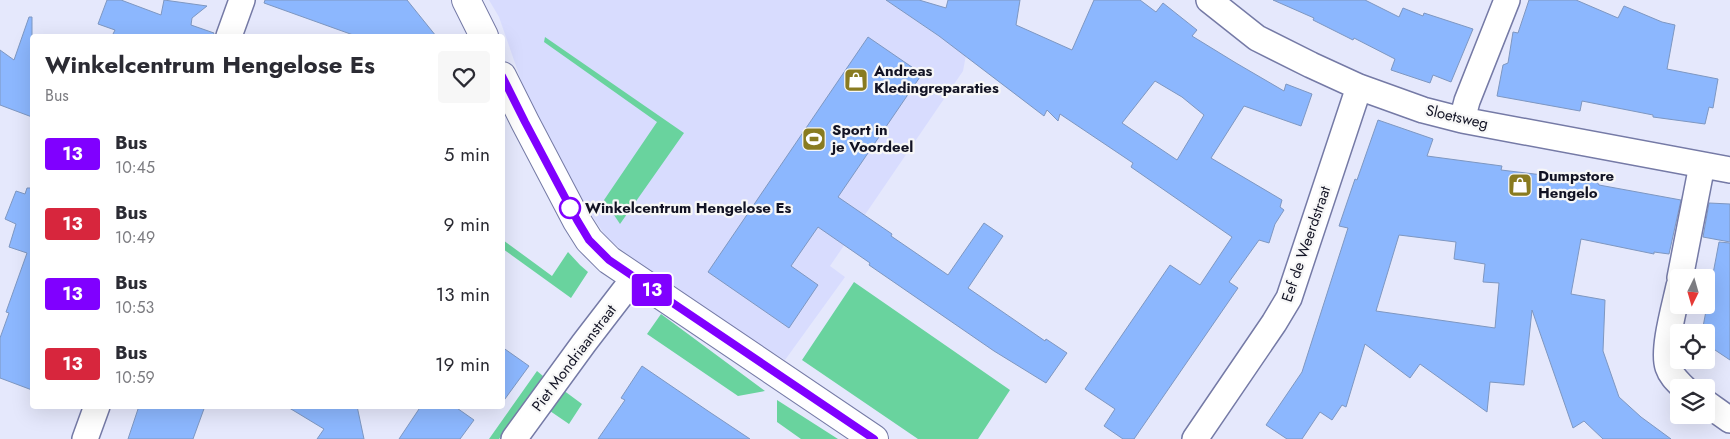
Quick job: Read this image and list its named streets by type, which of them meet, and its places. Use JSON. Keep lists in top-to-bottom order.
{
  "streets": {
    "street": ["Sloetsweg", "Eef de Weerdstraat", "Piet Mondriaanstraat"]
  },
  "crossings": [
    ["Sloetsweg", "Eef de Weerdstraat"]
  ],
  "places": {
    "shop": ["Andreas Kledingreparaties", "Dumpstore Hengelo"],
    "sports": ["Sport in je Voordeel"],
    "other": ["Winkelcentrum Hengelose Es"]
  },
  "lines": ["bus line 13"],
  "north": "bottom",
  "page": {
    "on_map": "13",
    "heading": ["Winkelcentrum Hengelose Es", "Bus"],
    "list": [
      {
        "mark": "13",
        "name": "Bus",
        "note": "10:45",
        "value": "5 min"
      },
      {
        "mark": "13",
        "name": "Bus",
        "note": "10:49",
        "value": "9 min"
      },
      {
        "mark": "13",
        "name": "Bus",
        "note": "10:53",
        "value": "13 min"
      },
      {
        "mark": "13",
        "name": "Bus",
        "note": "10:59",
        "value": "19 min"
      }
    ]
  }
}
